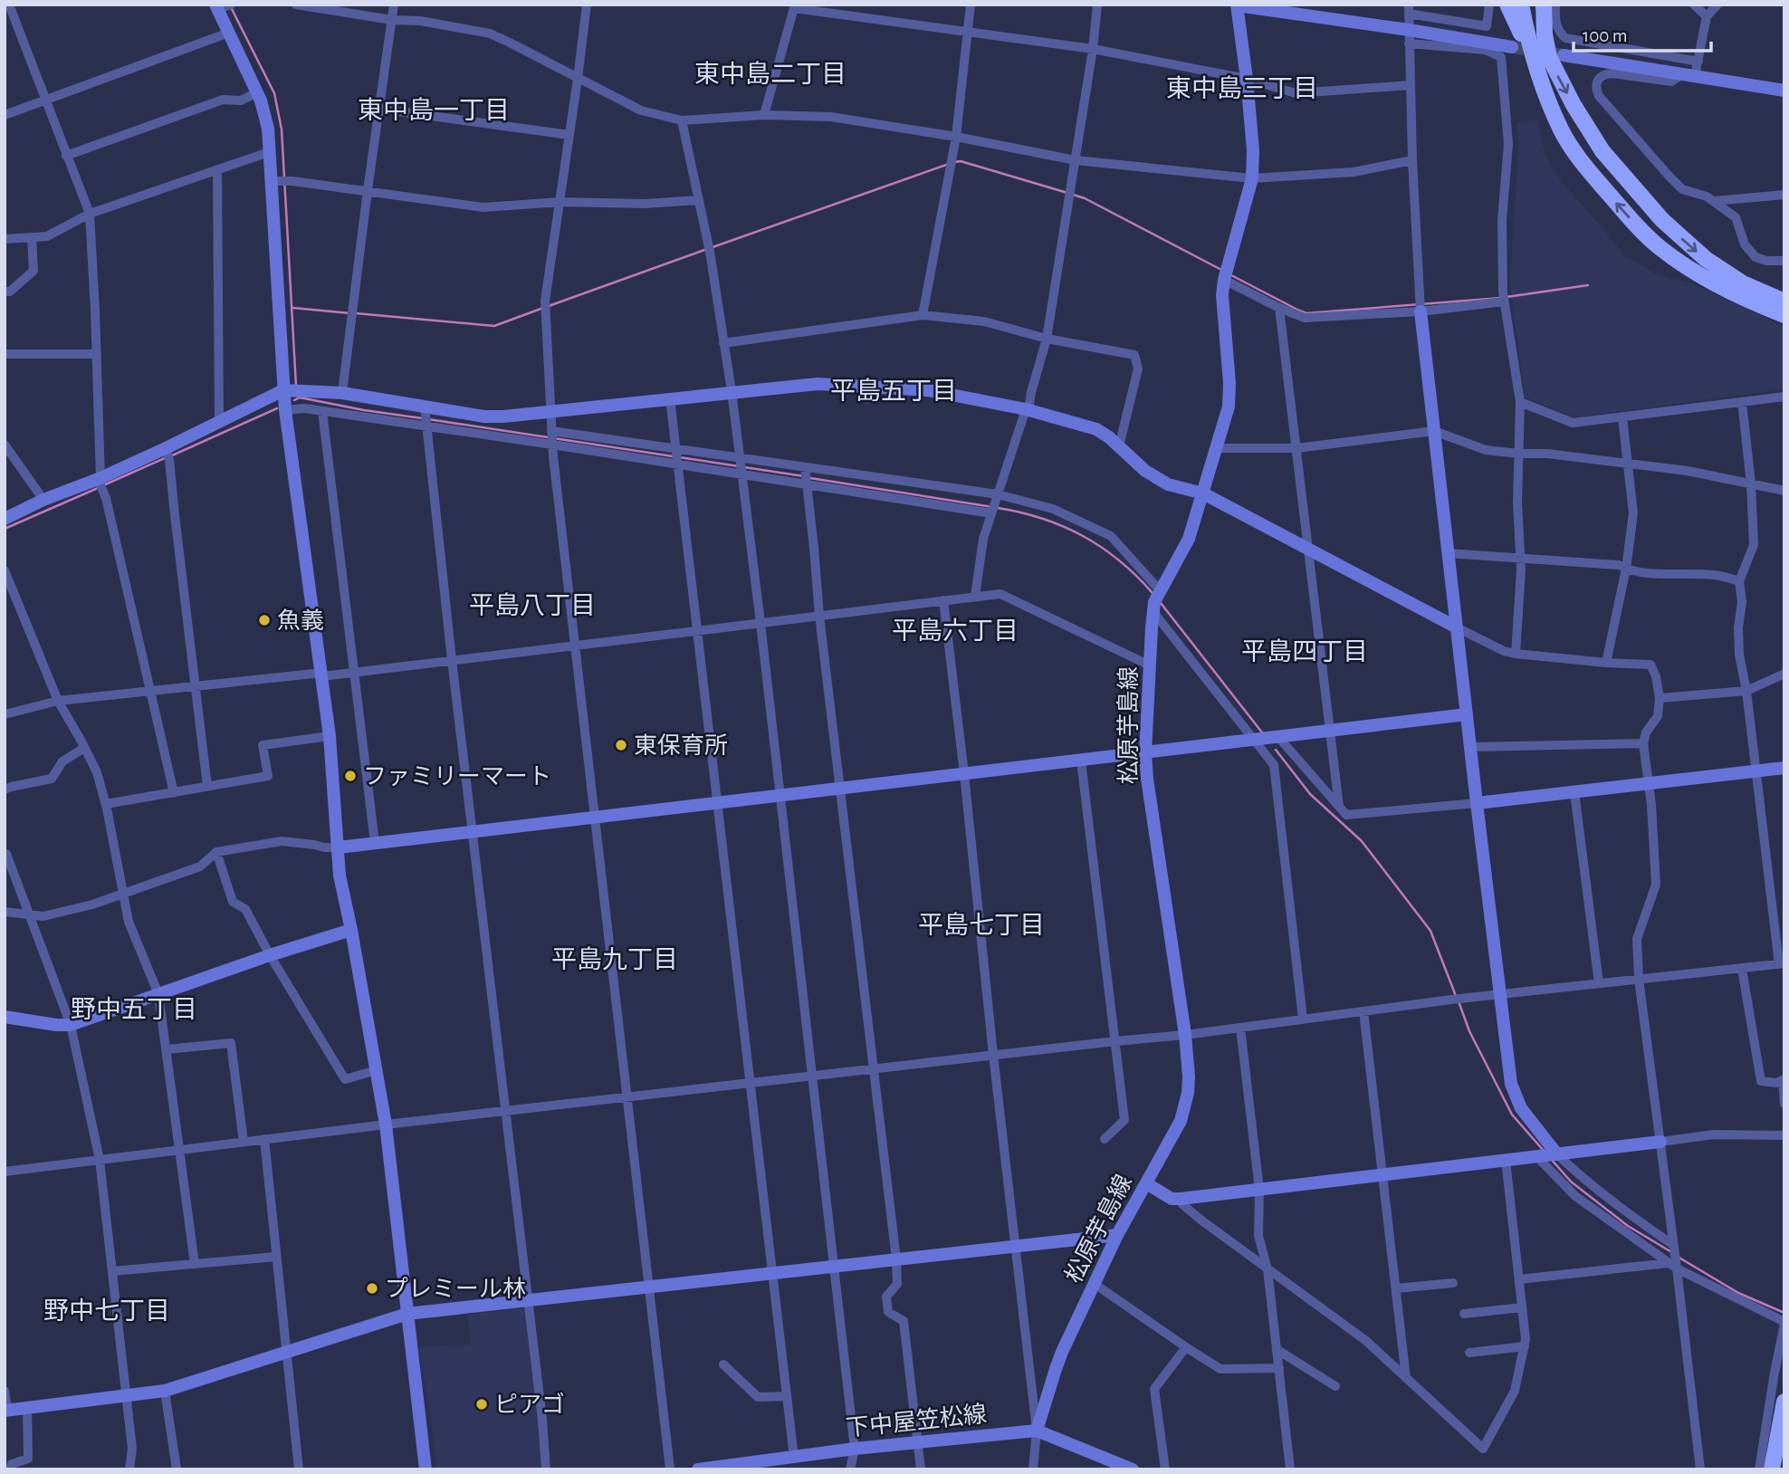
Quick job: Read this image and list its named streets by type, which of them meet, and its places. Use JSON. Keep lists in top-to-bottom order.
{
  "streets": {
    "street": ["松原芋島線", "下中屋笠松線"]
  },
  "crossings": [
    ["松原芋島線", "下中屋笠松線"]
  ],
  "districts": [
    "東中島二丁目",
    "東中島三丁目",
    "東中島一丁目",
    "平島五丁目",
    "平島八丁目",
    "平島六丁目",
    "平島四丁目",
    "平島七丁目",
    "平島九丁目",
    "野中五丁目",
    "野中七丁目"
  ],
  "places": [
    "魚義",
    "東保育所",
    "ファミリーマート",
    "プレミール林",
    "ピアゴ"
  ],
  "scale_bar": "100 m"
}
